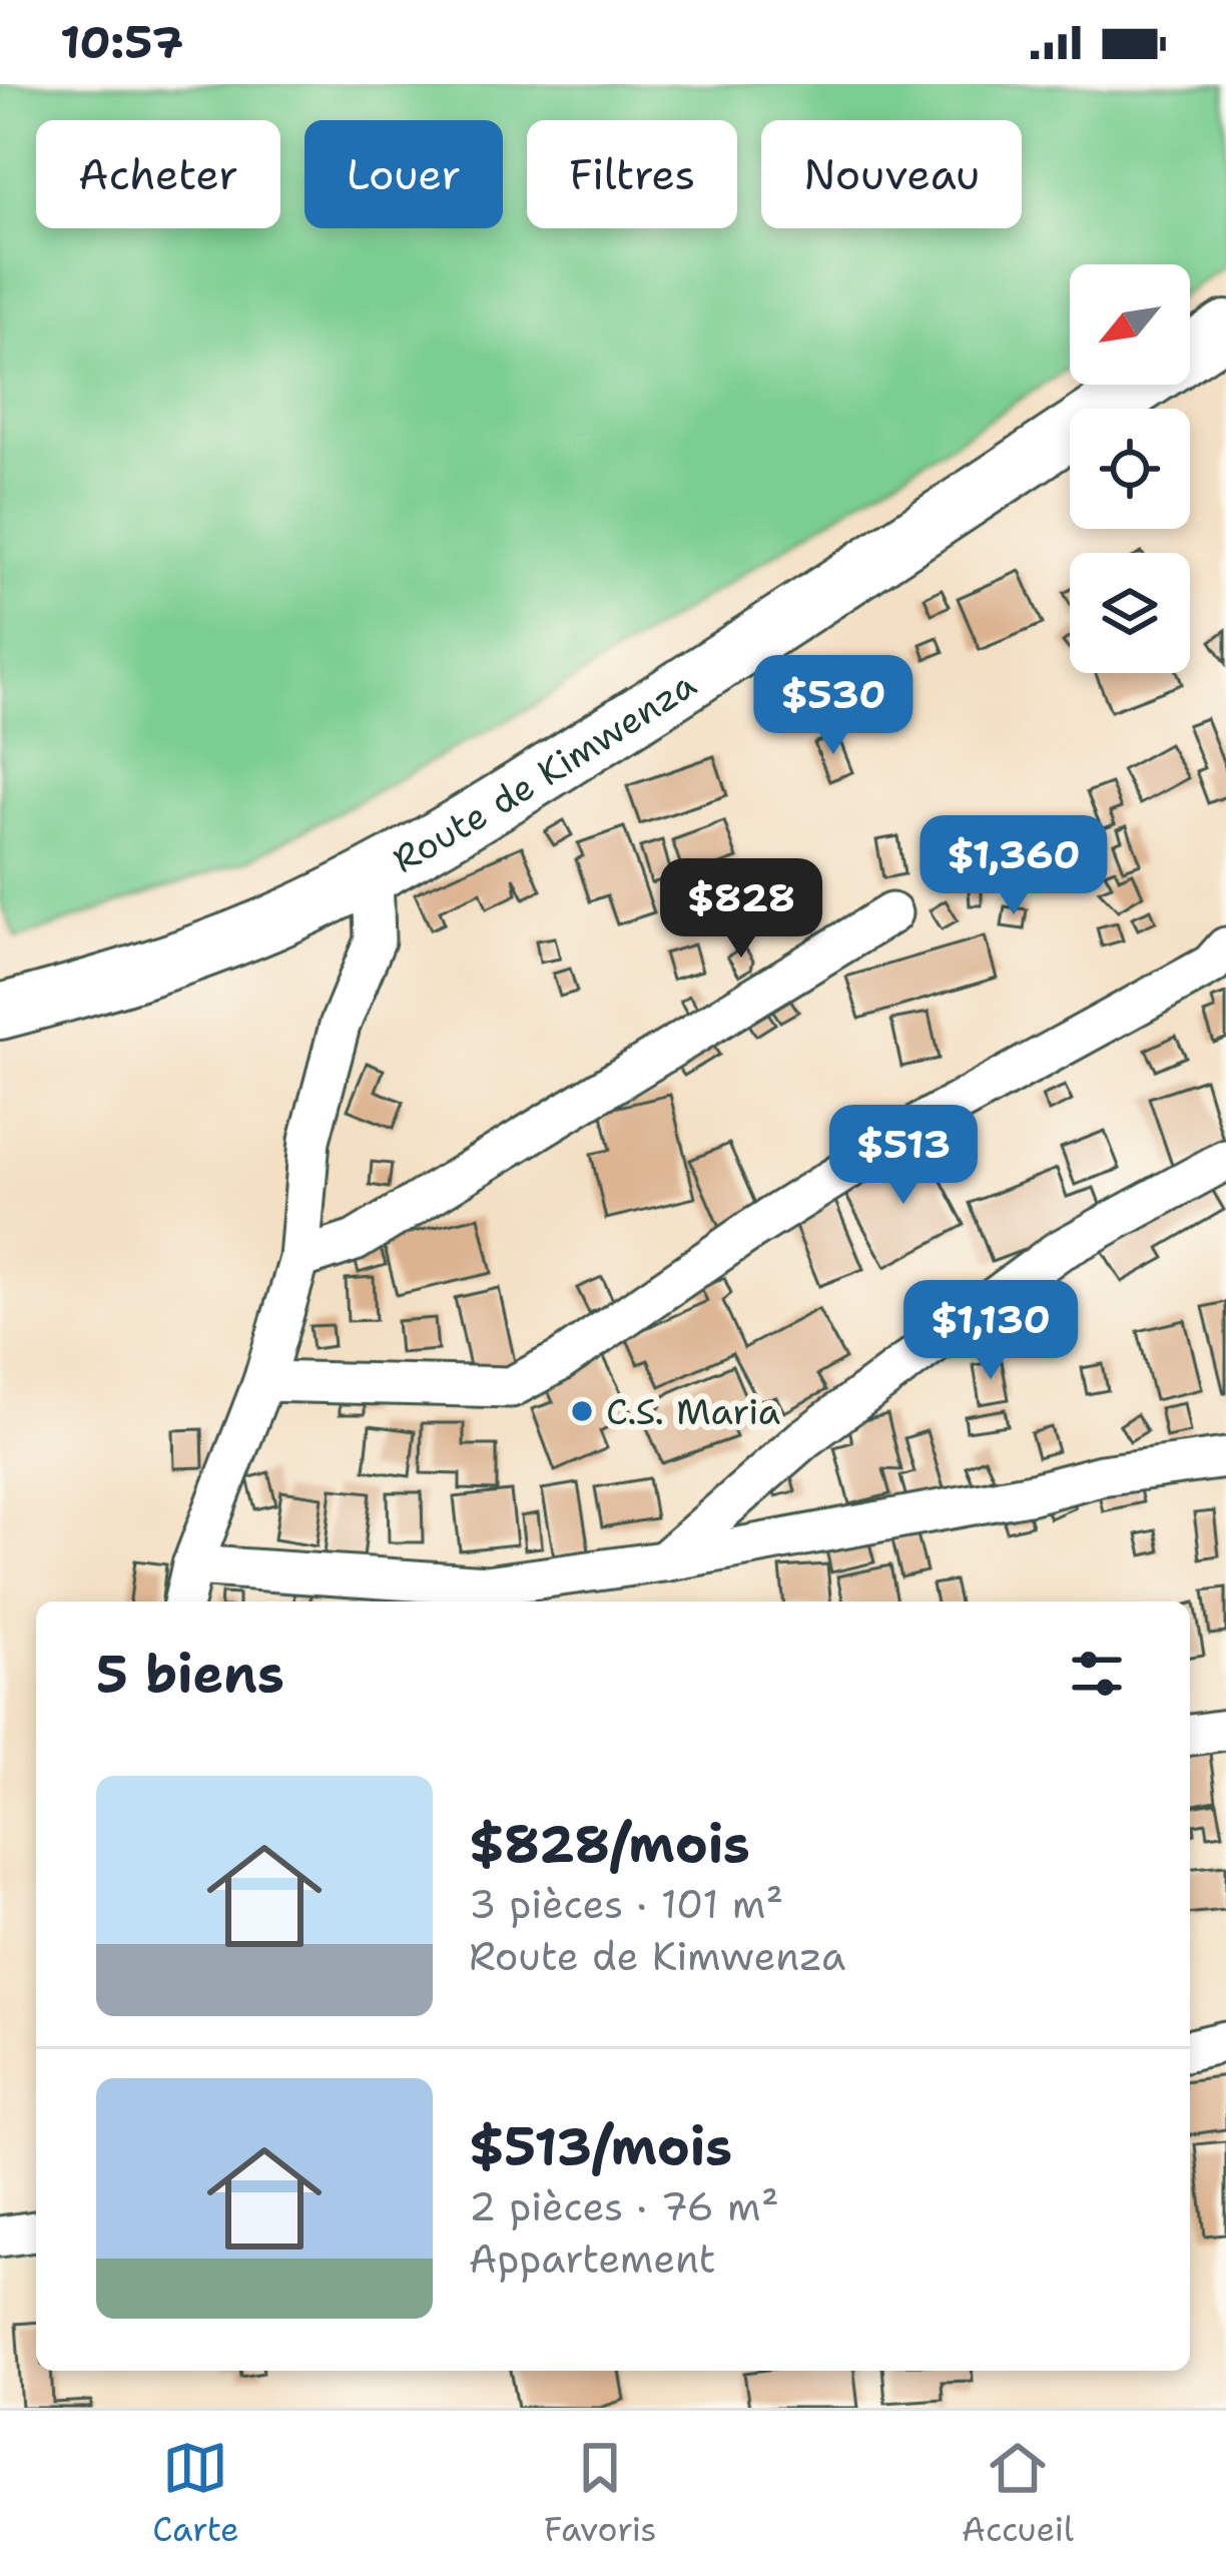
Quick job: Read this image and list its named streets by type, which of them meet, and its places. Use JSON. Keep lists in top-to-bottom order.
{
  "streets": {
    "street": ["Route de Kimwenza"]
  },
  "places": ["C.S. Maria"],
  "north": "bottom left",
  "page": {
    "status": "10:57",
    "chip": [
      "Acheter",
      "Louer",
      "Filtres",
      "Nouveau"
    ],
    "price": [
      "$530",
      "$1,360",
      "$828",
      "$513",
      "$1,130"
    ],
    "heading": "5 biens",
    "list": [
      {
        "name": "$828/mois",
        "note": "3 pièces · 101 m² · Route de Kimwenza"
      },
      {
        "name": "$513/mois",
        "note": "2 pièces · 76 m² · Appartement"
      }
    ],
    "tabs": ["Carte", "Favoris", "Accueil"]
  }
}
